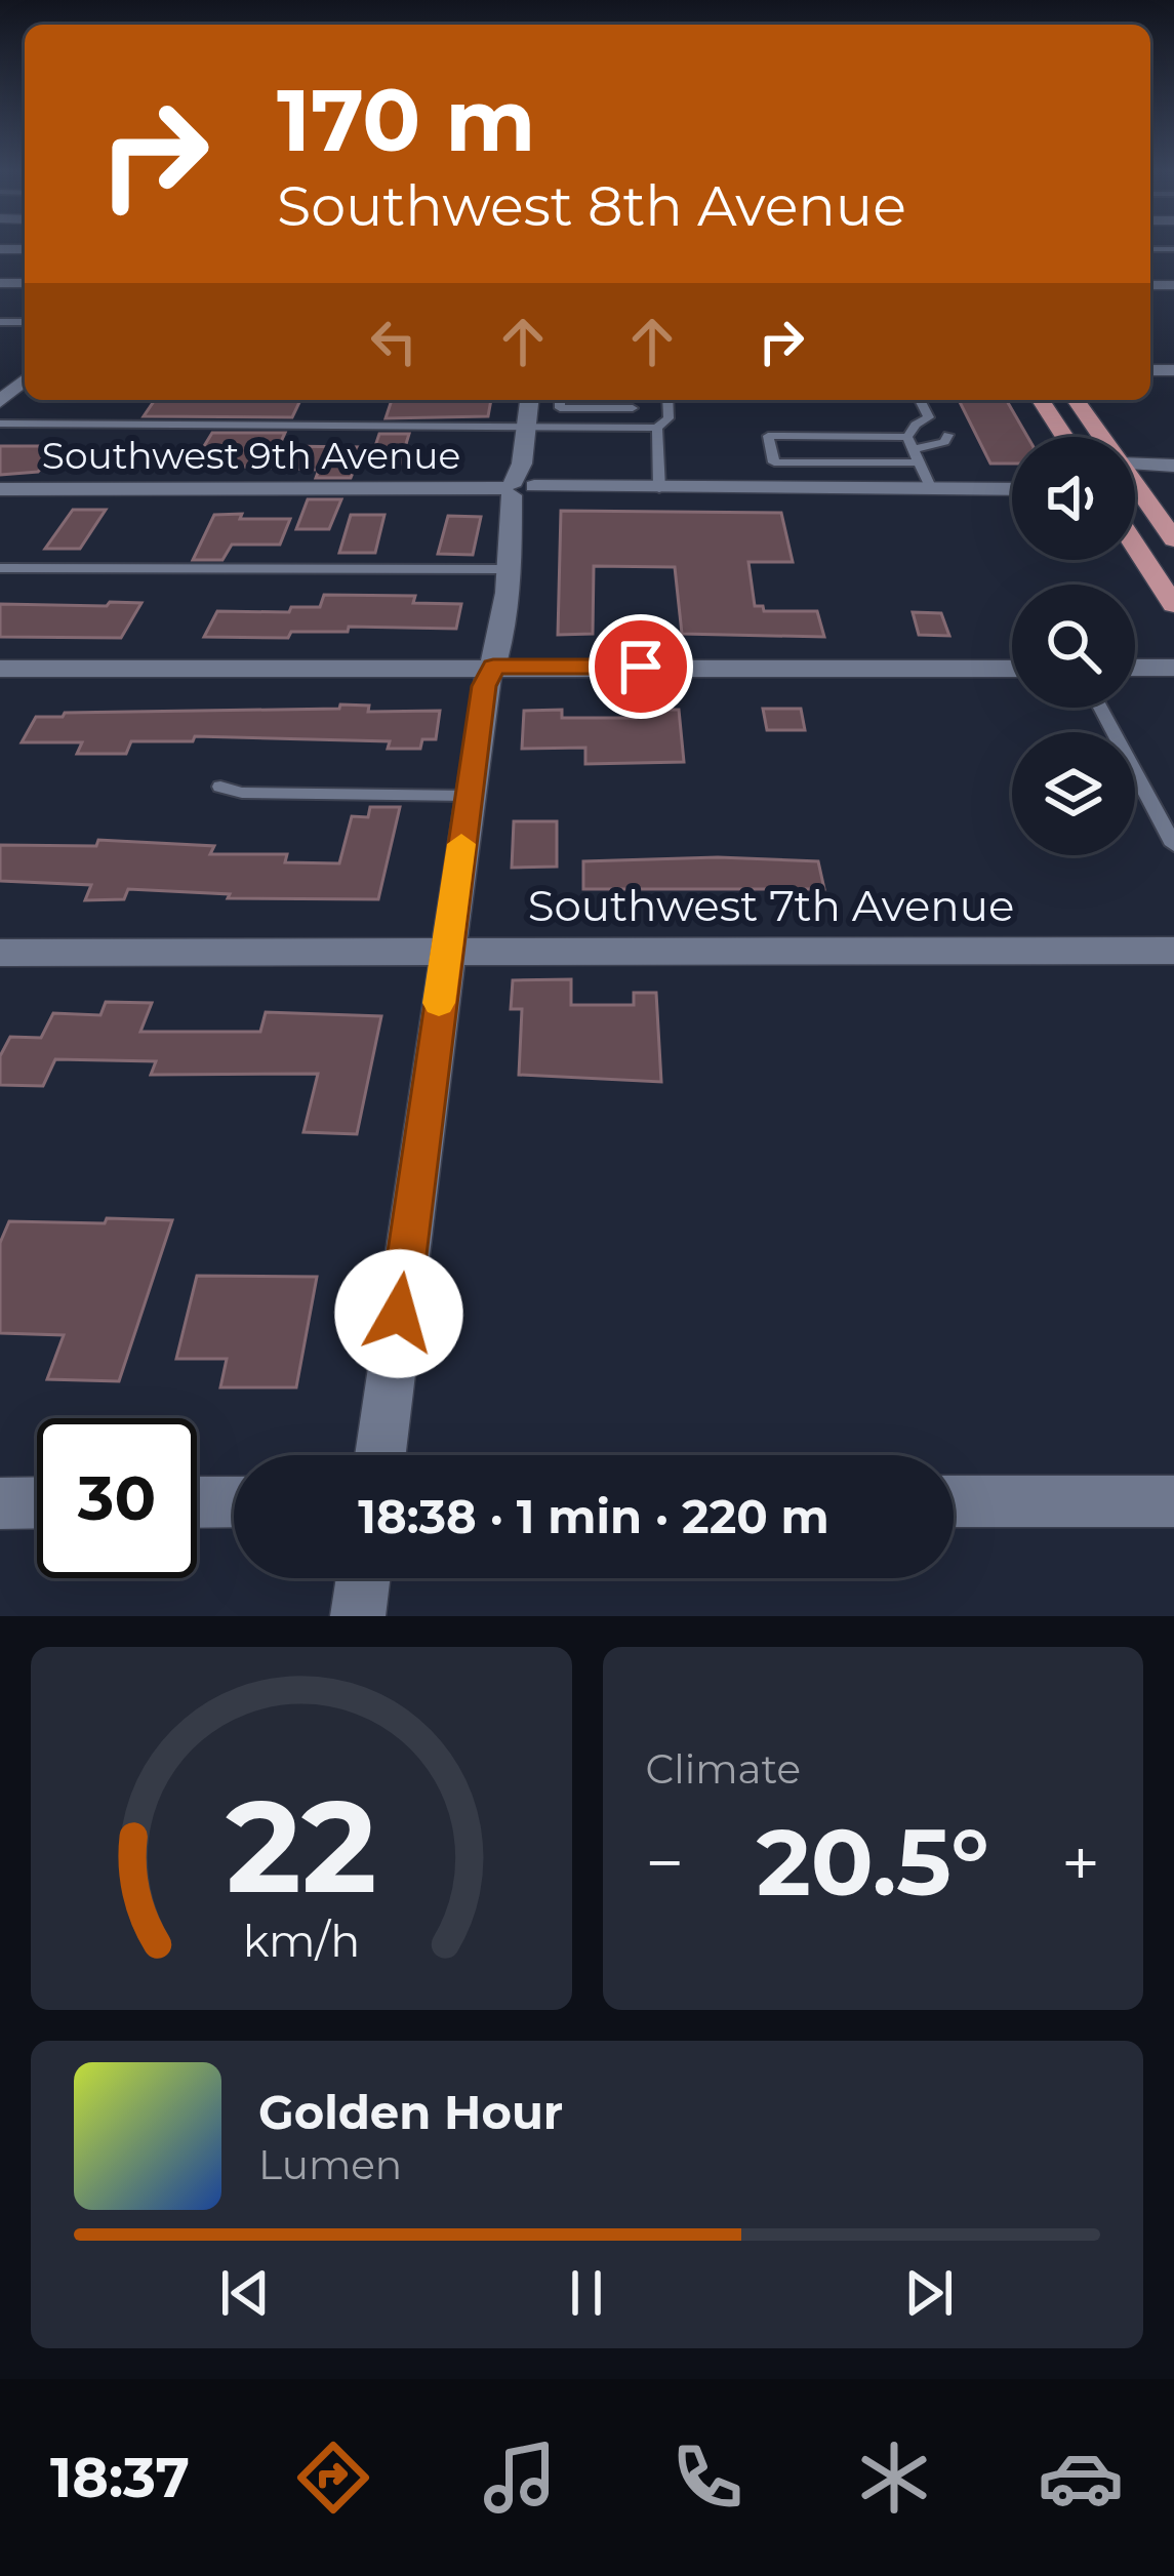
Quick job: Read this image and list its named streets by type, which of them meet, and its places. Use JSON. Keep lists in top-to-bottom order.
{
  "streets": {
    "street": ["Southwest 9th Avenue", "Southwest 7th Avenue"]
  },
  "page": {
    "turn": ["170 m", "Southwest 8th Avenue"],
    "limit": "30",
    "trip": "18:38 · 1 min · 220 m",
    "tile": "Climate",
    "heat": ["−", "20.5°", "+"],
    "song": ["Golden Hour", "Lumen"],
    "tabs": "18:37",
    "gauge": ["22", "km/h"]
  }
}
